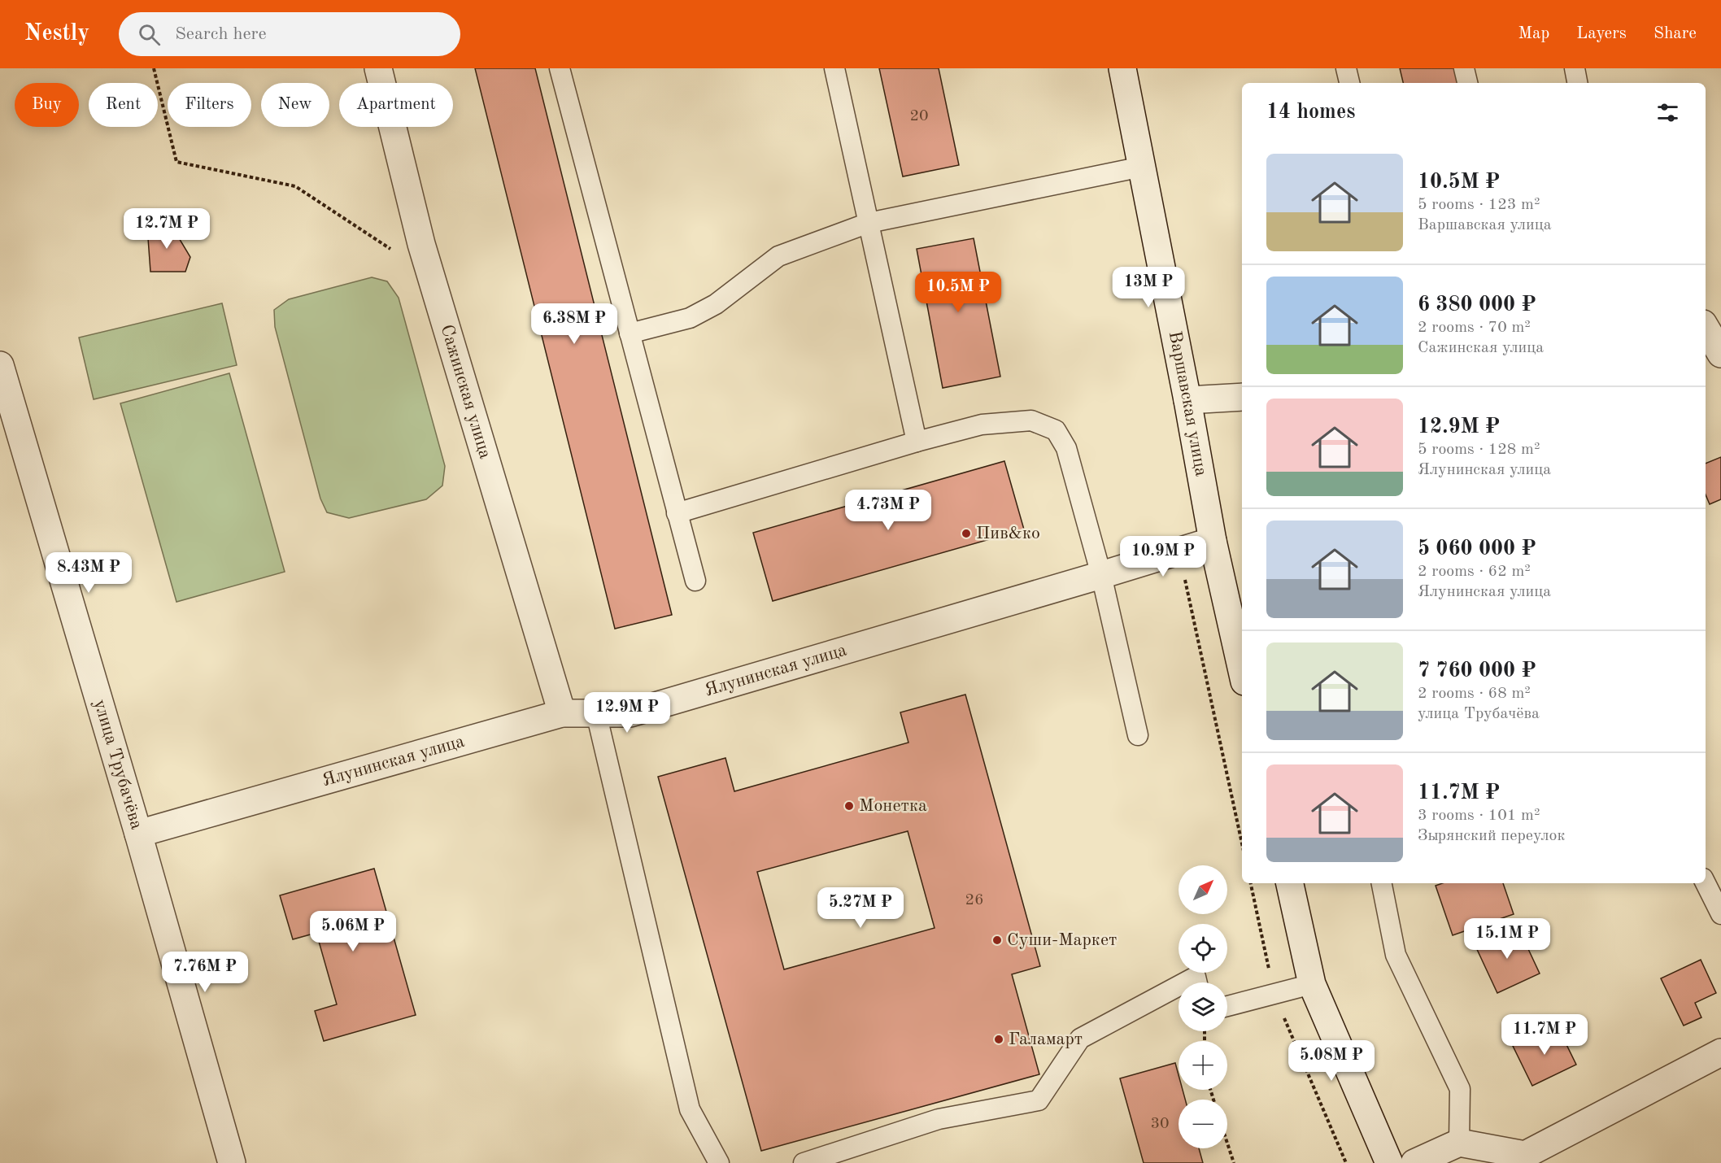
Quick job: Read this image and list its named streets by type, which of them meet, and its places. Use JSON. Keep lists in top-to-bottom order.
{
  "streets": {
    "street": [
      "Сажинская улица",
      "Варшавская улица",
      "Ялунинская улица",
      "улица Трубачёва"
    ]
  },
  "crossings": [
    ["Сажинская улица", "Ялунинская улица"],
    ["Варшавская улица", "Ялунинская улица"],
    ["Ялунинская улица", "улица Трубачёва"]
  ],
  "places": [
    "Пив&ко",
    "Монетка",
    "Суши-Маркет",
    "Галамарт"
  ],
  "house_numbers": ["20", "26", "30"],
  "north": "top right",
  "page": {
    "header": "Nestly",
    "search": "Search here",
    "nav": ["Map", "Layers", "Share"],
    "chip": [
      "Buy",
      "Rent",
      "Filters",
      "New",
      "Apartment"
    ],
    "heading": "14 homes",
    "list": [
      {
        "name": "10.5M ₽",
        "note": "5 rooms · 123 m² · Варшавская улица"
      },
      {
        "name": "6 380 000 ₽",
        "note": "2 rooms · 70 m² · Сажинская улица"
      },
      {
        "name": "12.9M ₽",
        "note": "5 rooms · 128 m² · Ялунинская улица"
      },
      {
        "name": "5 060 000 ₽",
        "note": "2 rooms · 62 m² · Ялунинская улица"
      },
      {
        "name": "7 760 000 ₽",
        "note": "2 rooms · 68 m² · улица Трубачёва"
      },
      {
        "name": "11.7M ₽",
        "note": "3 rooms · 101 m² · Зырянский переулок"
      }
    ],
    "price": [
      "12.7M ₽",
      "13M ₽",
      "10.5M ₽",
      "6.38M ₽",
      "4.73M ₽",
      "10.9M ₽",
      "8.43M ₽",
      "12.9M ₽",
      "5.27M ₽",
      "5.06M ₽",
      "15.1M ₽",
      "7.76M ₽",
      "11.7M ₽",
      "5.08M ₽"
    ],
    "map_buttons": ["+", "−"]
  }
}
